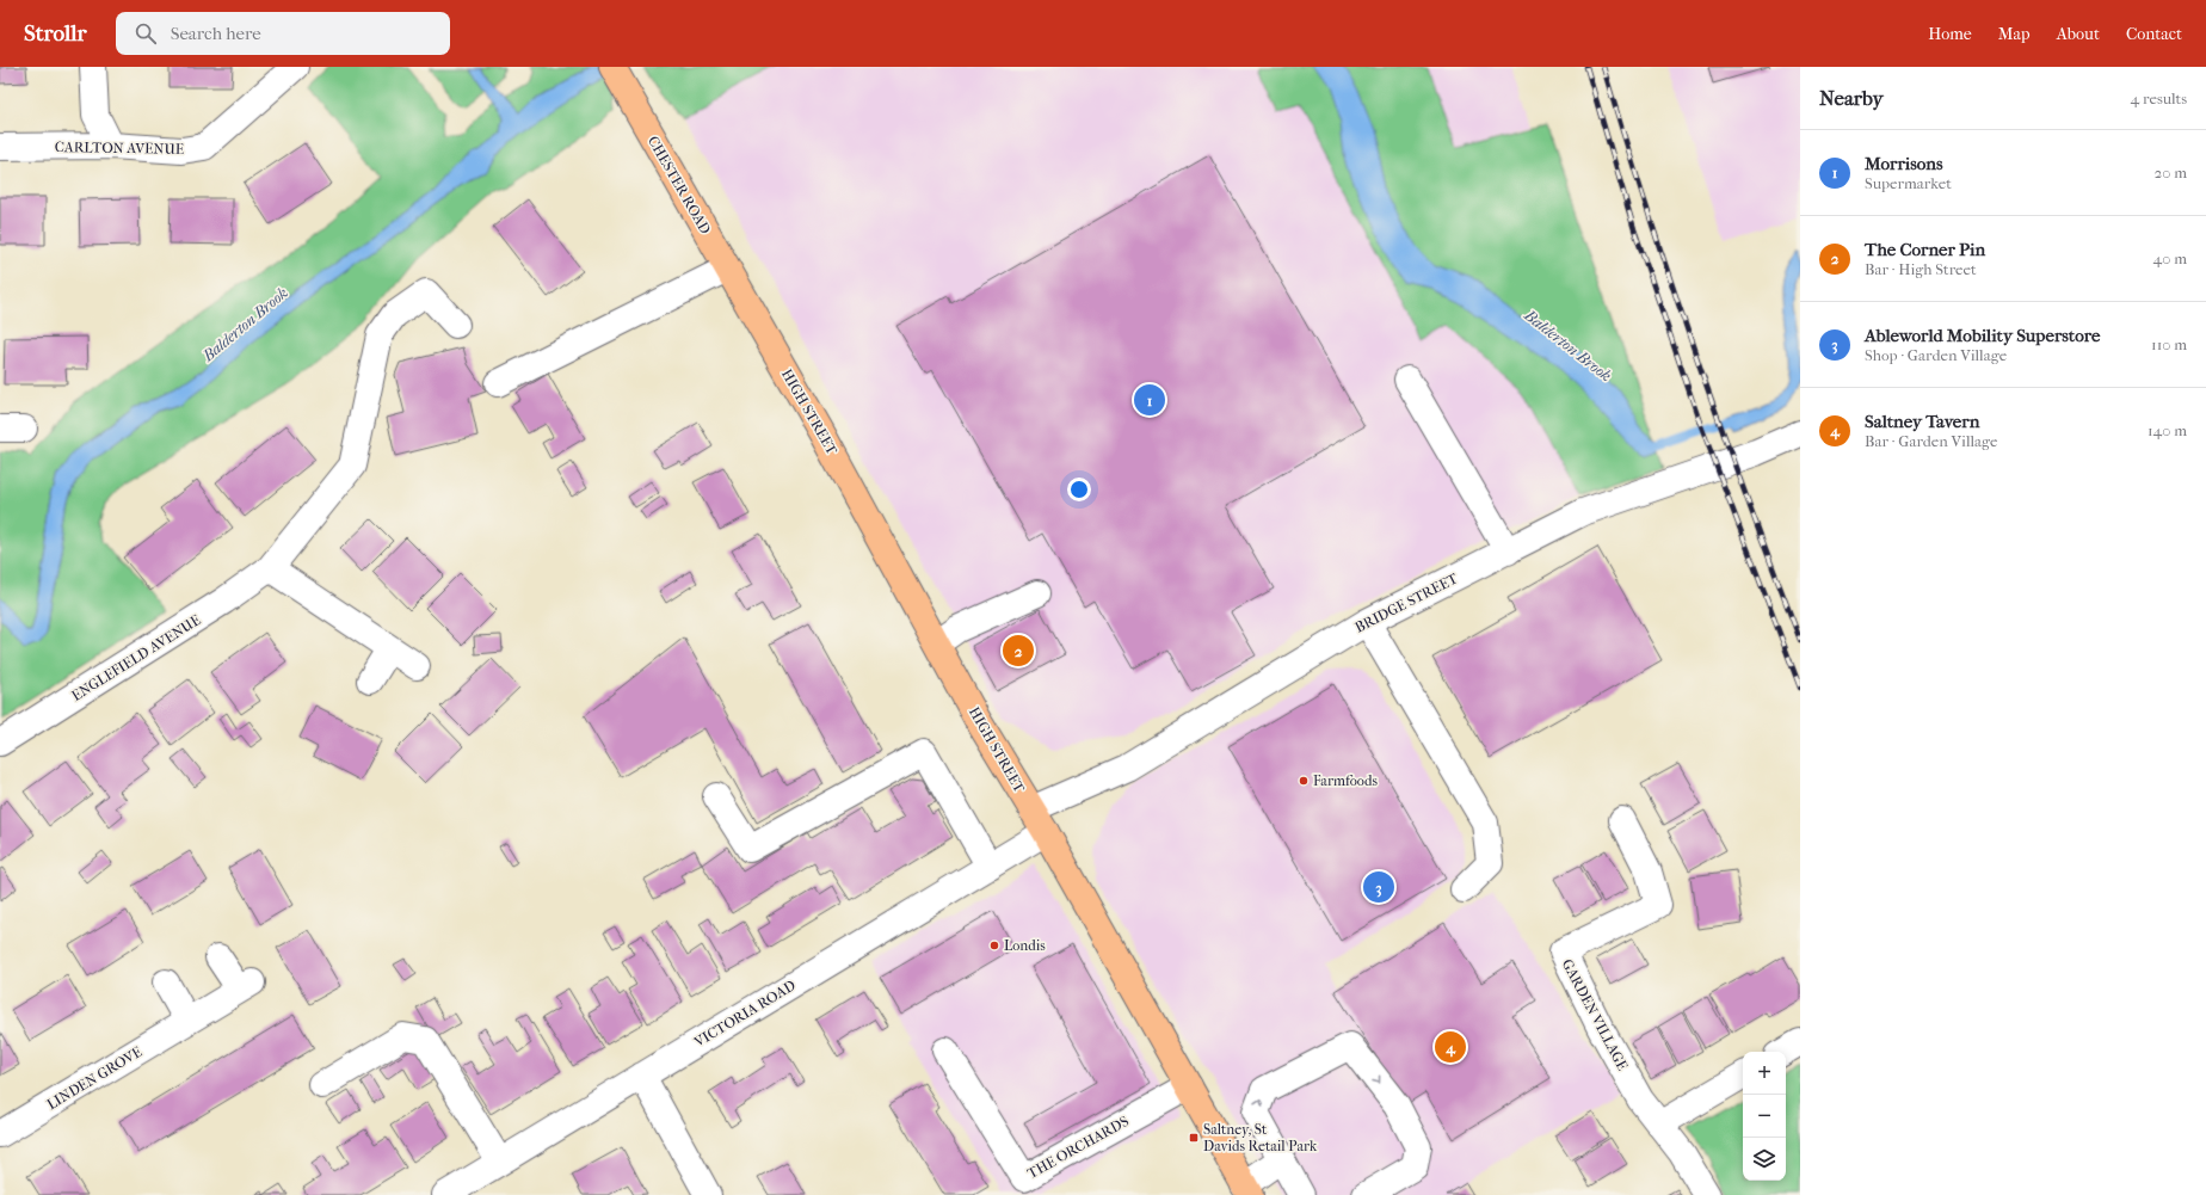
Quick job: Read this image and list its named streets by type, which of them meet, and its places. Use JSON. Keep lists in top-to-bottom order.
{
  "streets": {
    "main road": ["CHESTER ROAD", "HIGH STREET"],
    "street": [
      "CARLTON AVENUE",
      "BRIDGE STREET",
      "ENGLEFIELD AVENUE",
      "VICTORIA ROAD",
      "GARDEN VILLAGE",
      "LINDEN GROVE",
      "THE ORCHARDS"
    ]
  },
  "crossings": [
    ["CHESTER ROAD", "HIGH STREET"],
    ["HIGH STREET", "BRIDGE STREET"],
    ["HIGH STREET", "VICTORIA ROAD"],
    ["HIGH STREET", "THE ORCHARDS"]
  ],
  "water": ["Balderton Brook"],
  "places": {
    "other": ["Farmfoods", "Londis"],
    "transit": ["Saltney, St Davids Retail Park"]
  },
  "page": {
    "header": "Strollr",
    "search": "Search here",
    "nav": [
      "Home",
      "Map",
      "About",
      "Contact"
    ],
    "heading": ["Nearby", "4 results"],
    "list": [
      {
        "mark": "1",
        "name": "Morrisons",
        "note": "Supermarket",
        "value": "20 m"
      },
      {
        "mark": "2",
        "name": "The Corner Pin",
        "note": "Bar · High Street",
        "value": "40 m"
      },
      {
        "mark": "3",
        "name": "Ableworld Mobility Superstore",
        "note": "Shop · Garden Village",
        "value": "110 m"
      },
      {
        "mark": "4",
        "name": "Saltney Tavern",
        "note": "Bar · Garden Village",
        "value": "140 m"
      }
    ],
    "pins": [
      "1",
      "2",
      "3",
      "4"
    ],
    "map_buttons": ["+", "−"]
  }
}
